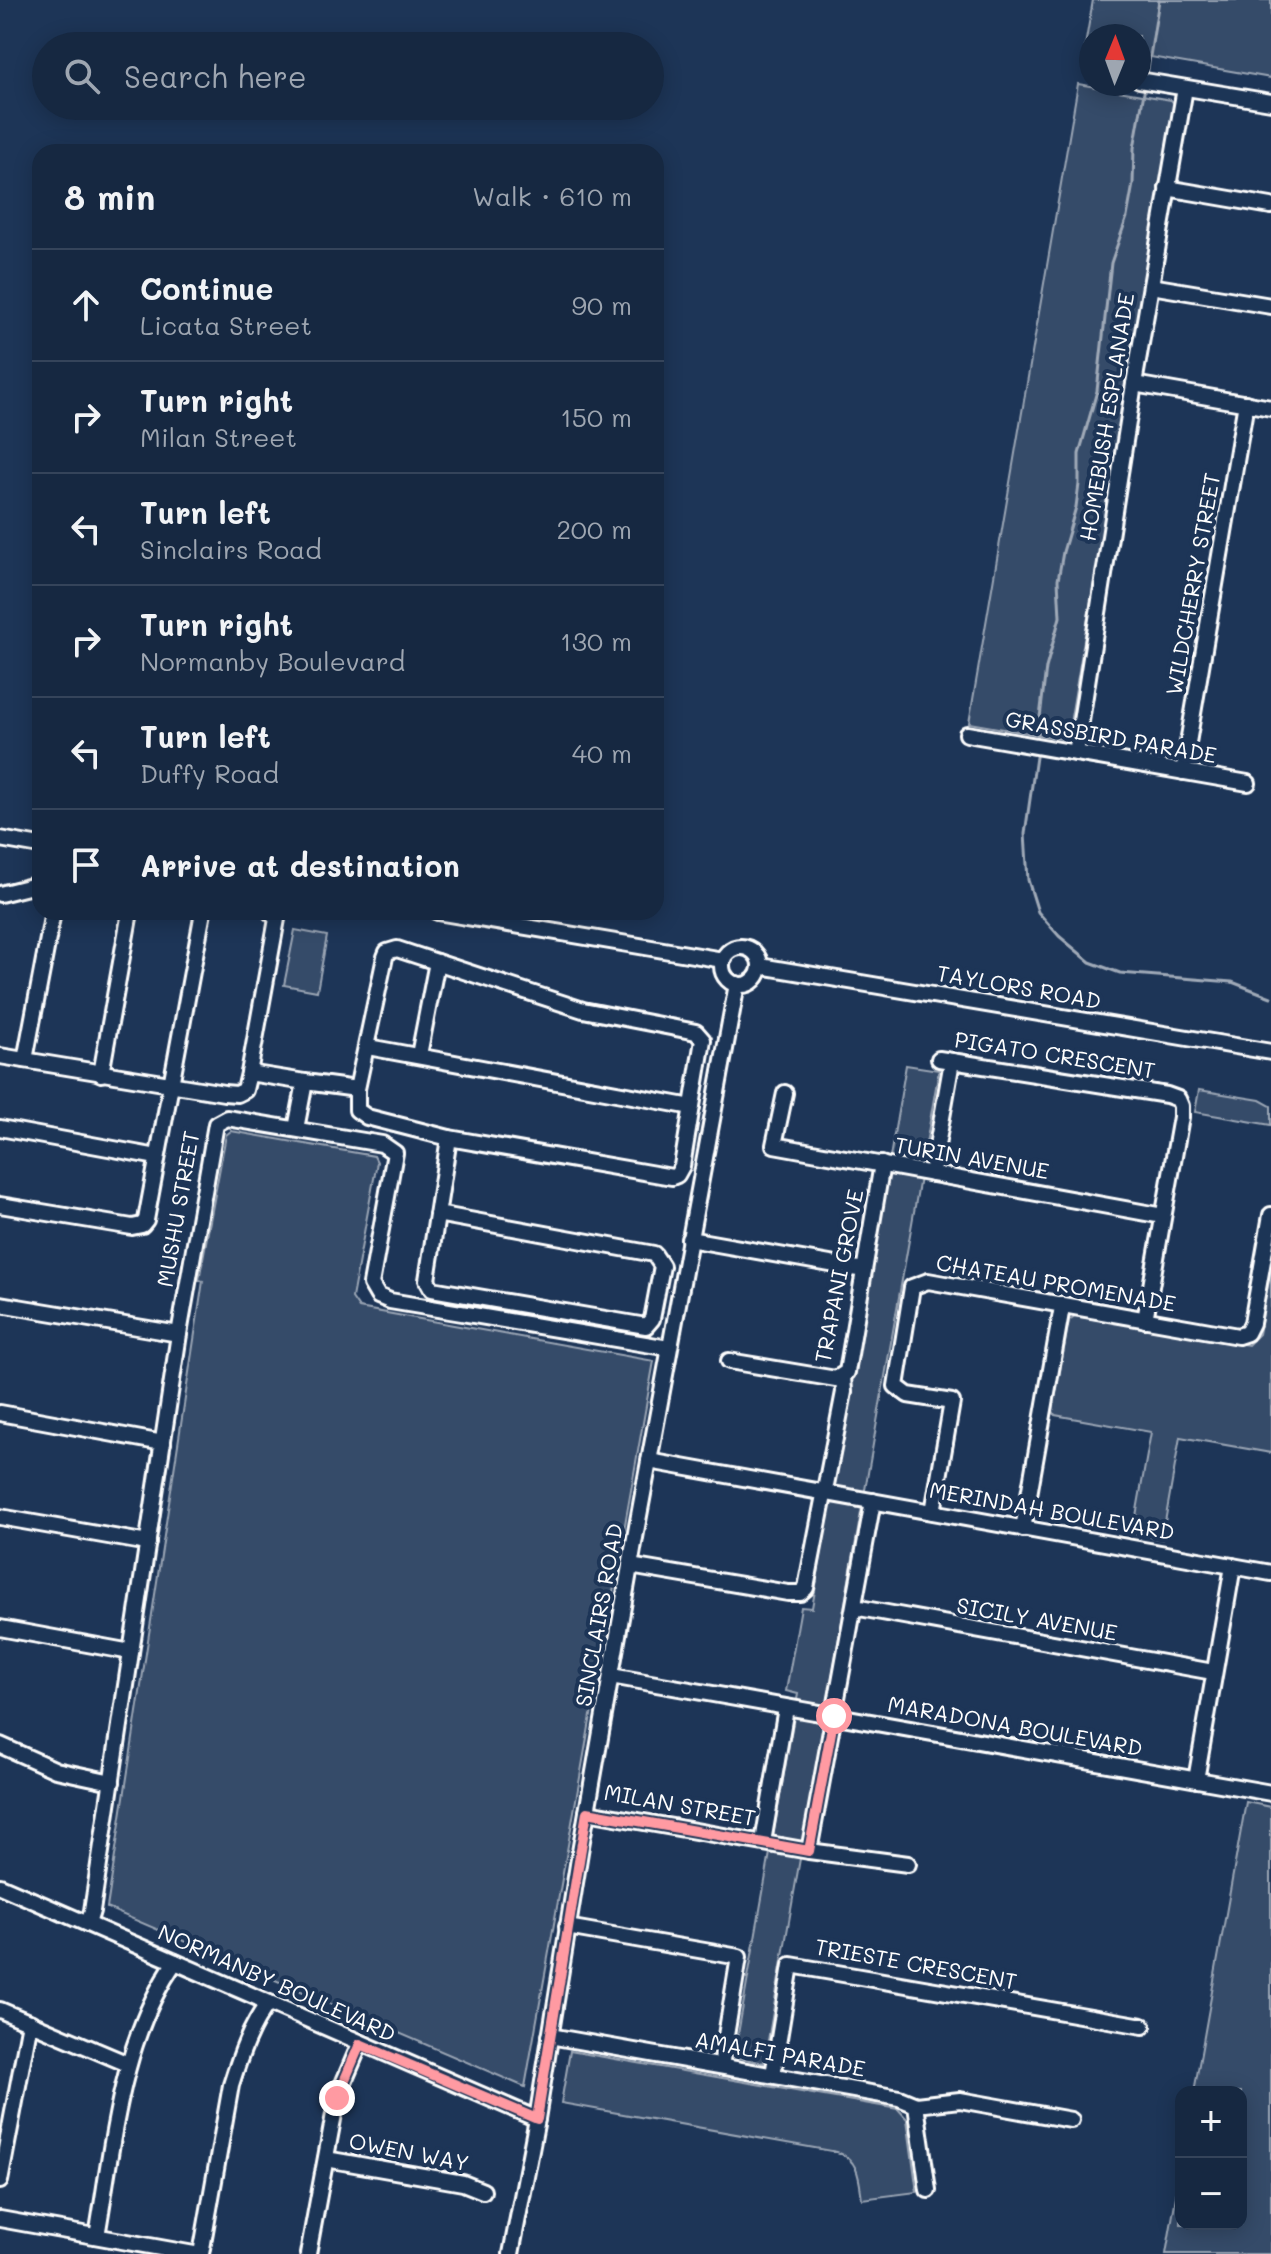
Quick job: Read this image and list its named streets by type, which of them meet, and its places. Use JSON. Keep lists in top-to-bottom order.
{
  "streets": {
    "street": [
      "HOMEBUSH ESPLANADE",
      "WILDCHERRY STREET",
      "GRASSBIRD PARADE",
      "TAYLORS ROAD",
      "PIGATO CRESCENT",
      "TURIN AVENUE",
      "MUSHU STREET",
      "TRAPANI GROVE",
      "CHATEAU PROMENADE",
      "MERINDAH BOULEVARD",
      "SINCLAIRS ROAD",
      "SICILY AVENUE",
      "MARADONA BOULEVARD",
      "MILAN STREET",
      "TRIESTE CRESCENT",
      "NORMANBY BOULEVARD",
      "AMALFI PARADE",
      "OWEN WAY"
    ]
  },
  "crossings": [
    ["HOMEBUSH ESPLANADE", "GRASSBIRD PARADE"],
    ["WILDCHERRY STREET", "GRASSBIRD PARADE"],
    ["TAYLORS ROAD", "SINCLAIRS ROAD"],
    ["PIGATO CRESCENT", "TURIN AVENUE"],
    ["PIGATO CRESCENT", "CHATEAU PROMENADE"],
    ["TURIN AVENUE", "TRAPANI GROVE"],
    ["MUSHU STREET", "SINCLAIRS ROAD"],
    ["MUSHU STREET", "NORMANBY BOULEVARD"],
    ["CHATEAU PROMENADE", "MERINDAH BOULEVARD"],
    ["MERINDAH BOULEVARD", "SINCLAIRS ROAD"],
    ["SINCLAIRS ROAD", "MARADONA BOULEVARD"],
    ["SINCLAIRS ROAD", "MILAN STREET"],
    ["SINCLAIRS ROAD", "NORMANBY BOULEVARD"],
    ["SINCLAIRS ROAD", "AMALFI PARADE"],
    ["TRIESTE CRESCENT", "AMALFI PARADE"]
  ],
  "north": "top",
  "page": {
    "search": "Search here",
    "heading": ["8 min", "Walk · 610 m"],
    "list": [
      ["Continue", "Licata Street", "90 m"],
      ["Turn right", "Milan Street", "150 m"],
      ["Turn left", "Sinclairs Road", "200 m"],
      ["Turn right", "Normanby Boulevard", "130 m"],
      ["Turn left", "Duffy Road", "40 m"],
      "Arrive at destination"
    ],
    "map_buttons": ["+", "−"]
  }
}
